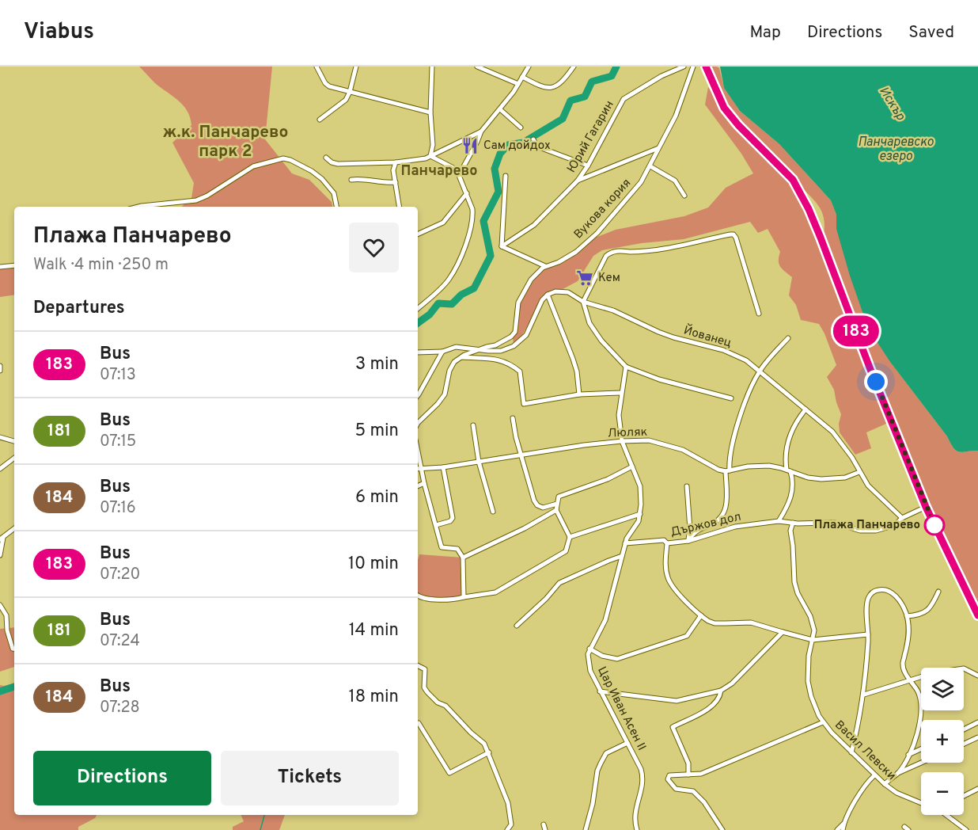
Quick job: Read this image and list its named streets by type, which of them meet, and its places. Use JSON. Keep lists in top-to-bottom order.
{
  "streets": {
    "street": [
      "Юрий Гагарин",
      "Вукова кория",
      "Йованец",
      "Люляк",
      "Държов дол",
      "Цар Иван Асен II",
      "Васил Левски"
    ]
  },
  "crossings": [
    ["Йованец", "Държов дол"],
    ["Държов дол", "Васил Левски"]
  ],
  "districts": ["ж.к. Панчарево парк 2", "Панчарево"],
  "water": ["Искър", "Панчаревско езеро"],
  "places": {
    "restaurant": ["Сам дойдох"],
    "supermarket": ["Кем"],
    "other": ["Плажа Панчарево"]
  },
  "lines": ["bus line 183"],
  "page": {
    "header": "Viabus",
    "nav": ["Map", "Directions", "Saved"],
    "on_map": "183",
    "heading": [
      ["Плажа Панчарево", "Walk · 4 min · 250 m"],
      "Departures"
    ],
    "list": [
      {
        "mark": "183",
        "name": "Bus",
        "note": "07:13",
        "value": "3 min"
      },
      {
        "mark": "181",
        "name": "Bus",
        "note": "07:15",
        "value": "5 min"
      },
      {
        "mark": "184",
        "name": "Bus",
        "note": "07:16",
        "value": "6 min"
      },
      {
        "mark": "183",
        "name": "Bus",
        "note": "07:20",
        "value": "10 min"
      },
      {
        "mark": "181",
        "name": "Bus",
        "note": "07:24",
        "value": "14 min"
      },
      {
        "mark": "184",
        "name": "Bus",
        "note": "07:28",
        "value": "18 min"
      }
    ],
    "map_buttons": ["+", "−"],
    "buttons": ["Directions", "Tickets"]
  }
}
